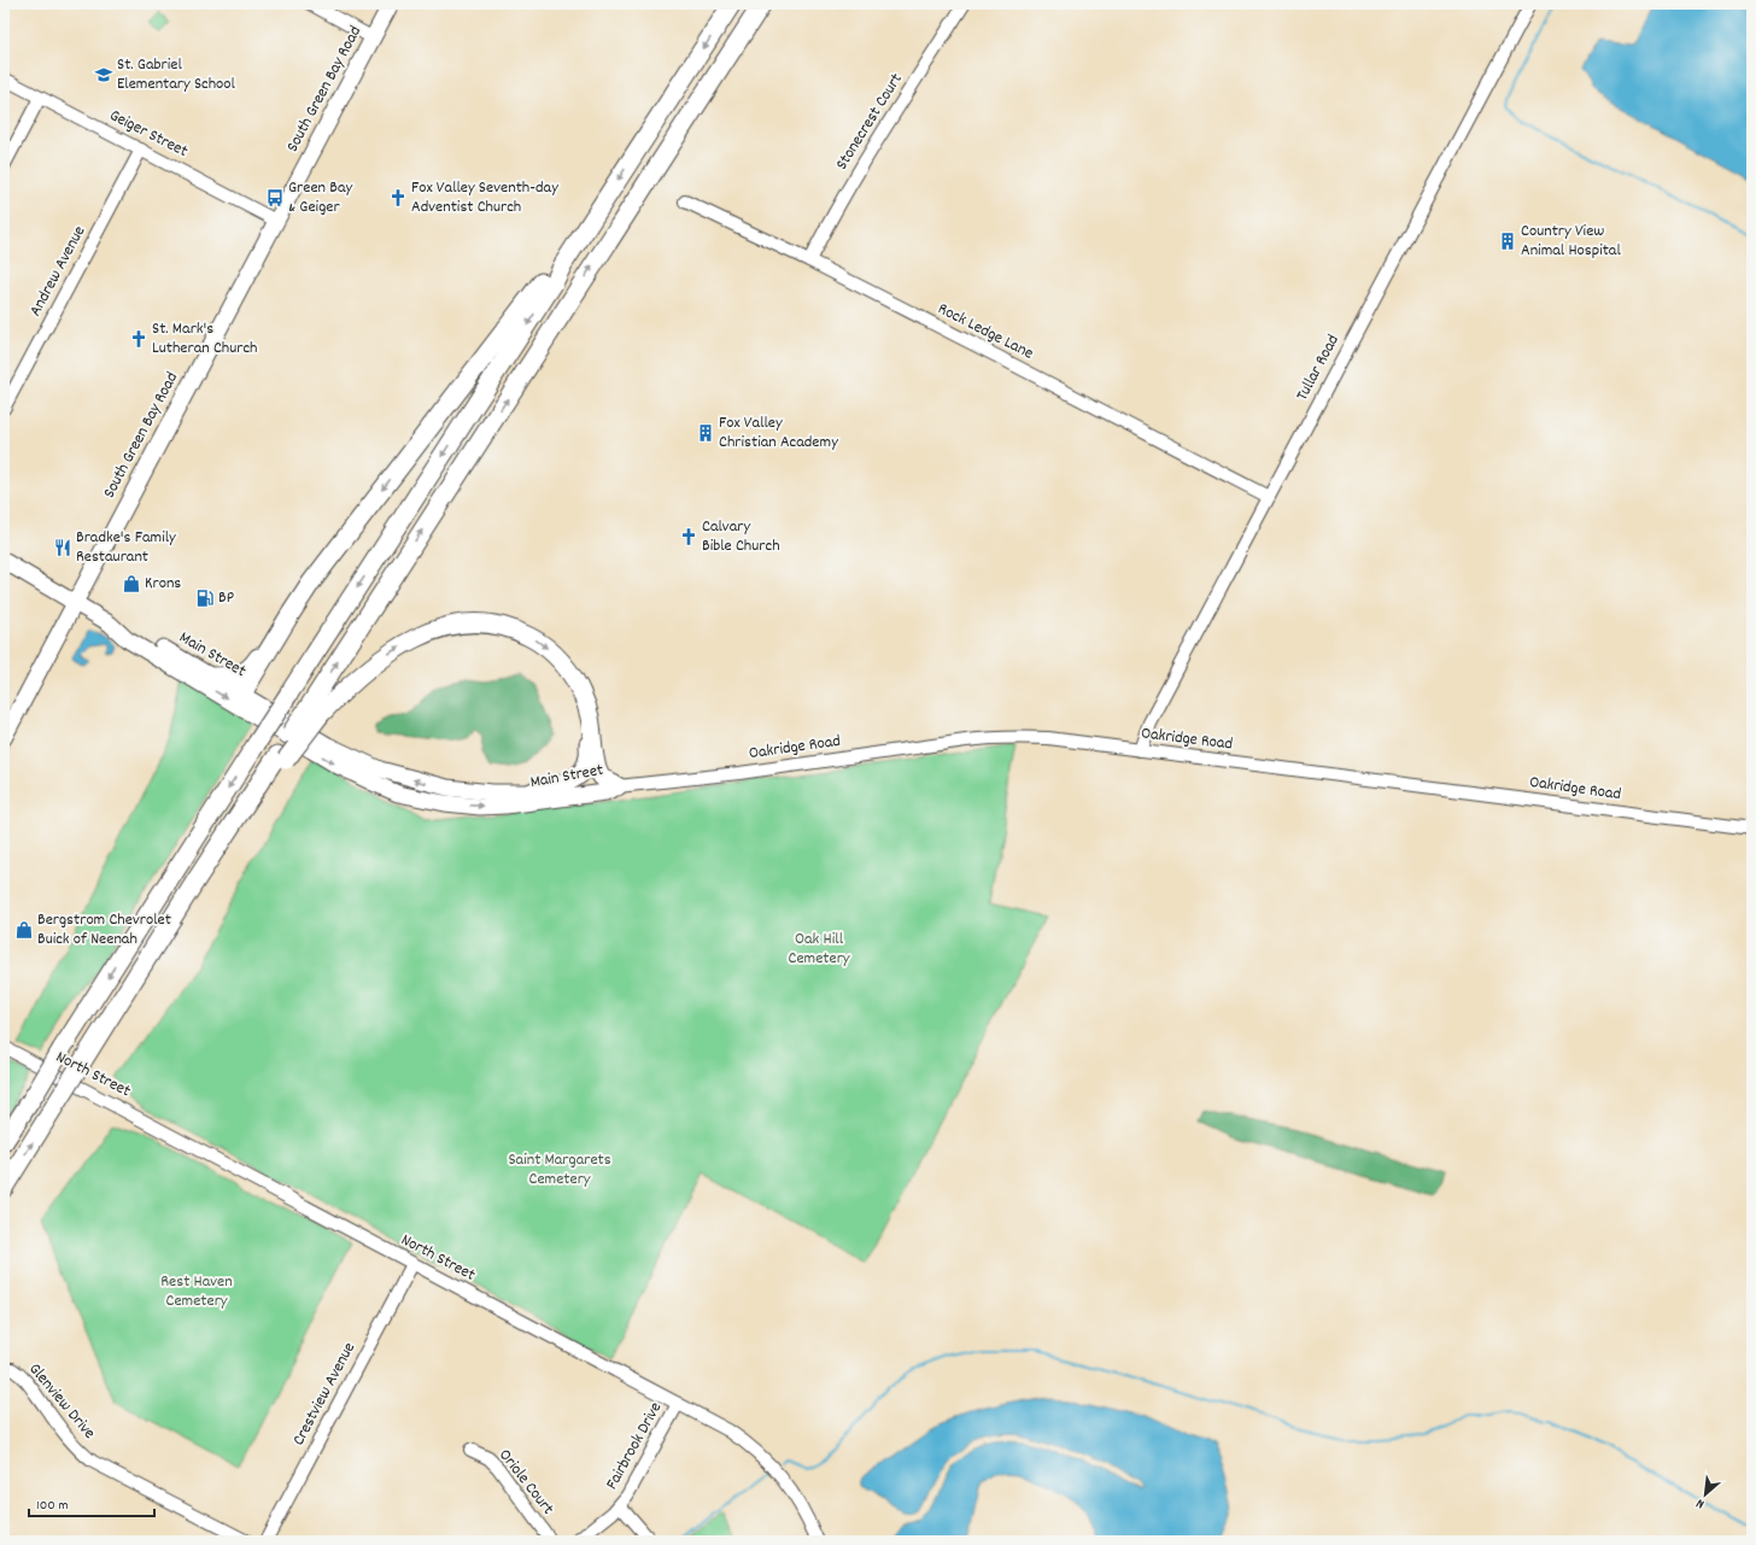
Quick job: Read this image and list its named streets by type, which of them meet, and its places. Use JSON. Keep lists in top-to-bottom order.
{
  "streets": {
    "main road": ["South Green Bay Road", "Main Street"],
    "street": [
      "Stonecrest Court",
      "Geiger Street",
      "Andrew Avenue",
      "Rock Ledge Lane",
      "Tullar Road",
      "Oakridge Road",
      "North Street",
      "Crestview Avenue",
      "Glenview Drive",
      "Fairbrook Drive",
      "Oriole Court"
    ]
  },
  "crossings": [
    ["South Green Bay Road", "Geiger Street"],
    ["South Green Bay Road", "Main Street"],
    ["Stonecrest Court", "Rock Ledge Lane"],
    ["Geiger Street", "Andrew Avenue"],
    ["Rock Ledge Lane", "Tullar Road"],
    ["Tullar Road", "Oakridge Road"],
    ["Main Street", "Oakridge Road"],
    ["North Street", "Crestview Avenue"],
    ["North Street", "Fairbrook Drive"]
  ],
  "parks": ["Oak Hill Cemetery", "Saint Margarets Cemetery", "Rest Haven Cemetery"],
  "places": {
    "school or university": ["St. Gabriel Elementary School"],
    "bus stop": ["Green Bay & Geiger"],
    "church": ["Fox Valley Seventh-day Adventist Church", "St. Mark's Lutheran Church", "Calvary Bible Church"],
    "building": ["Country View Animal Hospital", "Fox Valley Christian Academy"],
    "restaurant": ["Bradke's Family Restaurant"],
    "shop": ["Krons", "Bergstrom Chevrolet Buick of Neenah"],
    "fuel station": ["BP"]
  },
  "scale_bar": "100 m",
  "north": "bottom left"
}
